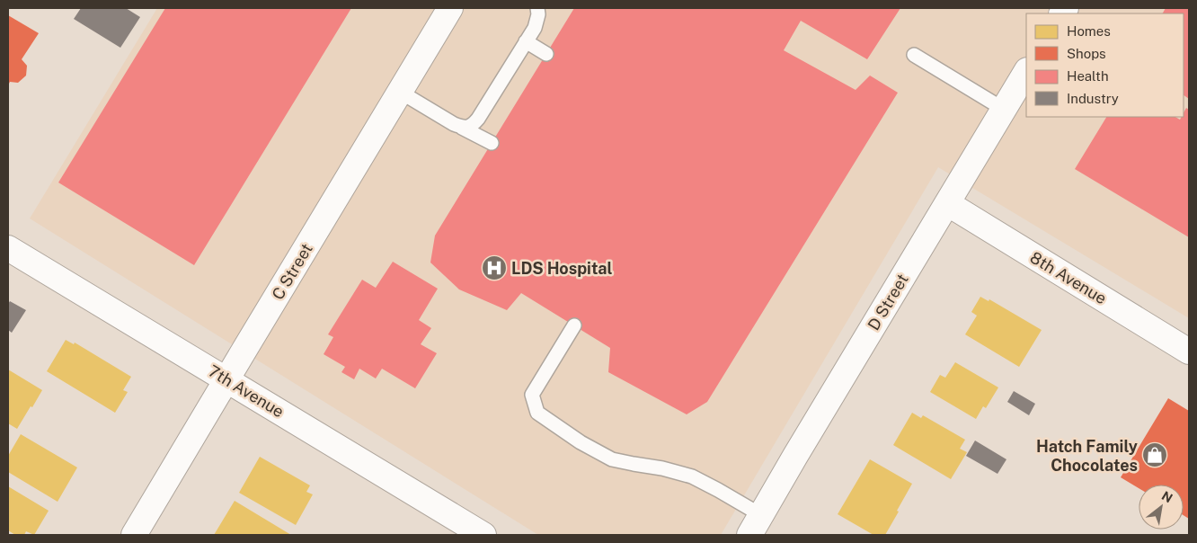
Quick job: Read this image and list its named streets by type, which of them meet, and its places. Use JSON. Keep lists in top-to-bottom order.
{
  "streets": {
    "street": [
      "C Street",
      "8th Avenue",
      "D Street",
      "7th Avenue"
    ]
  },
  "crossings": [
    ["C Street", "7th Avenue"],
    ["8th Avenue", "D Street"]
  ],
  "places": {
    "hospital": ["LDS Hospital"],
    "shop": ["Hatch Family Chocolates"]
  },
  "legend": [
    "Homes",
    "Shops",
    "Health",
    "Industry"
  ],
  "north": "top right"
}
